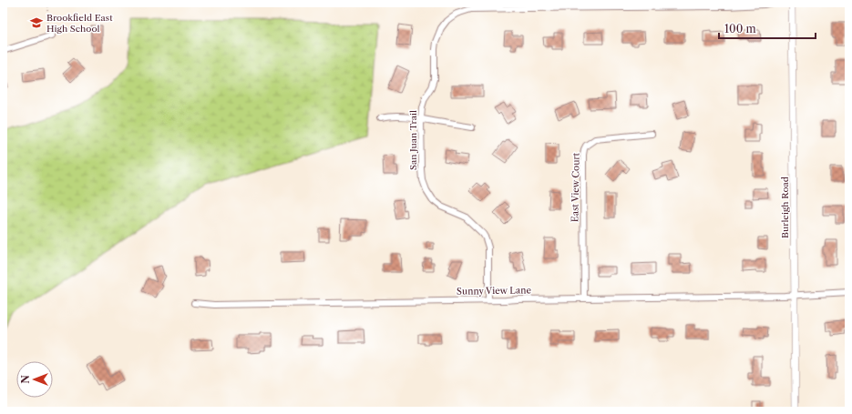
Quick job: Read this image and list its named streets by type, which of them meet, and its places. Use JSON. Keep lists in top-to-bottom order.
{
  "streets": {
    "street": [
      "San Juan Trail",
      "East View Court",
      "Burleigh Road",
      "Sunny View Lane"
    ]
  },
  "crossings": [
    ["San Juan Trail", "Sunny View Lane"],
    ["East View Court", "Sunny View Lane"],
    ["Burleigh Road", "Sunny View Lane"]
  ],
  "places": {
    "school or university": ["Brookfield East High School"]
  },
  "scale_bar": "100 m",
  "north": "left"
}
